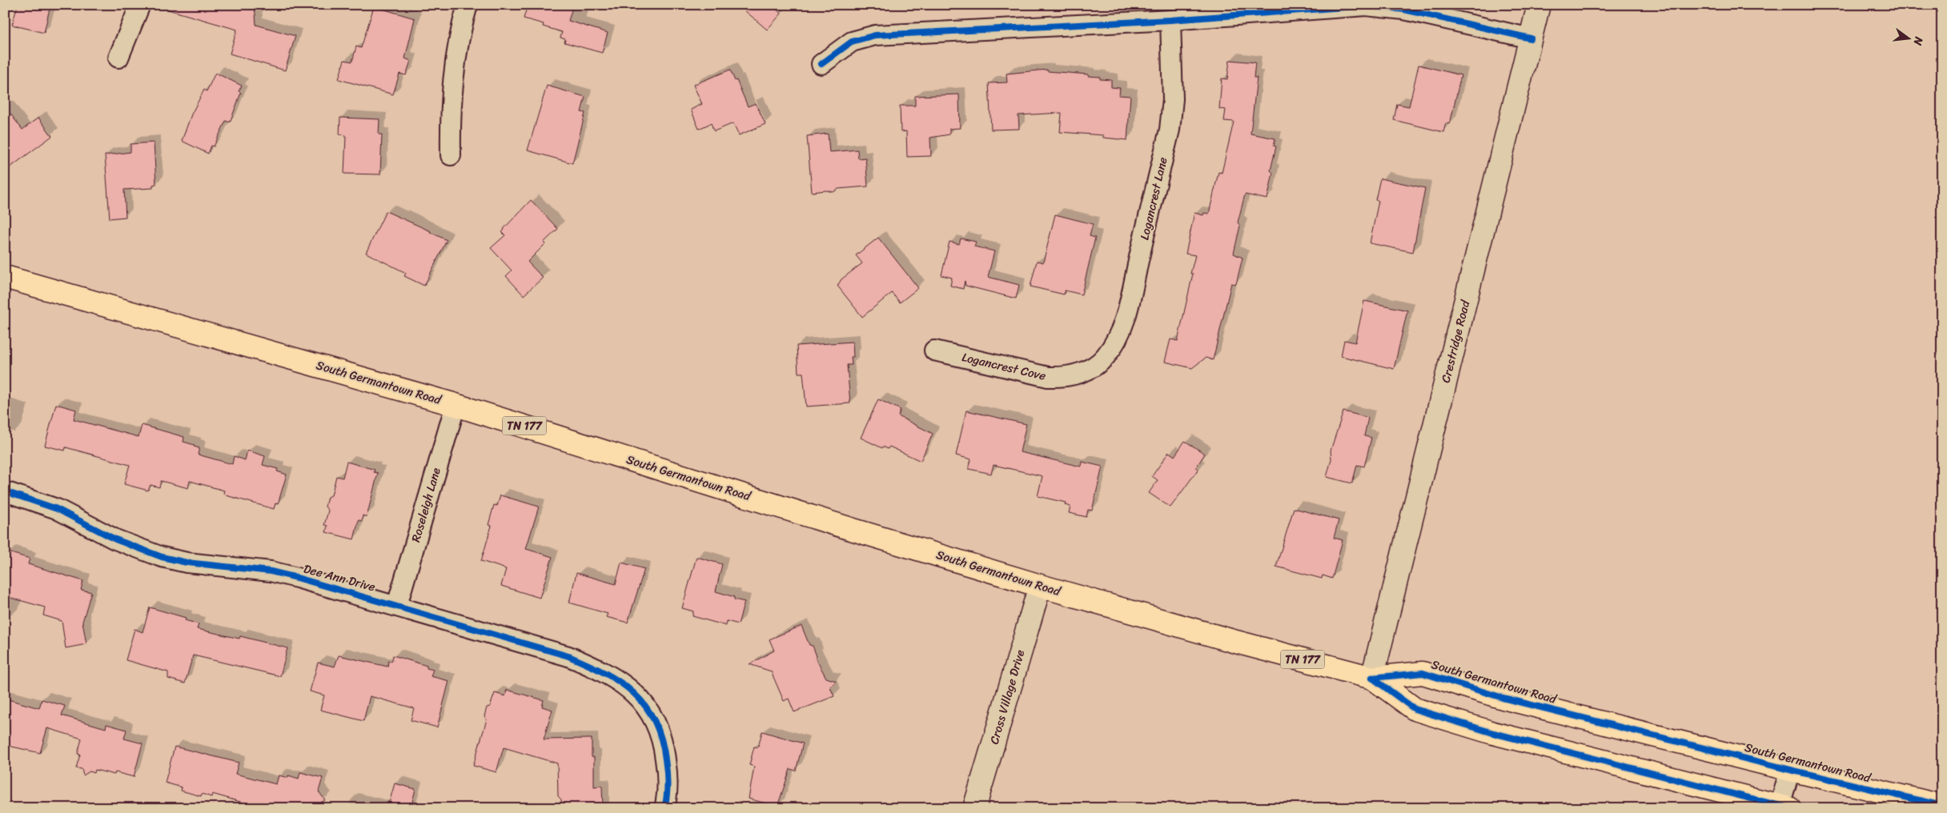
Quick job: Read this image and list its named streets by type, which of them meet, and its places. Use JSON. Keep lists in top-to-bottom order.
{
  "streets": {
    "main road": ["South Germantown Road", "TN 177"],
    "street": [
      "Logancrest Lane",
      "Crestridge Road",
      "Logancrest Cove",
      "Roseleigh Lane",
      "Dee Ann Drive",
      "Cross Village Drive"
    ]
  },
  "crossings": [
    ["Logancrest Lane", "Logancrest Cove"],
    ["Crestridge Road", "South Germantown Road"],
    ["South Germantown Road", "Roseleigh Lane"],
    ["South Germantown Road", "Cross Village Drive"],
    ["Roseleigh Lane", "Dee Ann Drive"]
  ],
  "north": "right"
}
